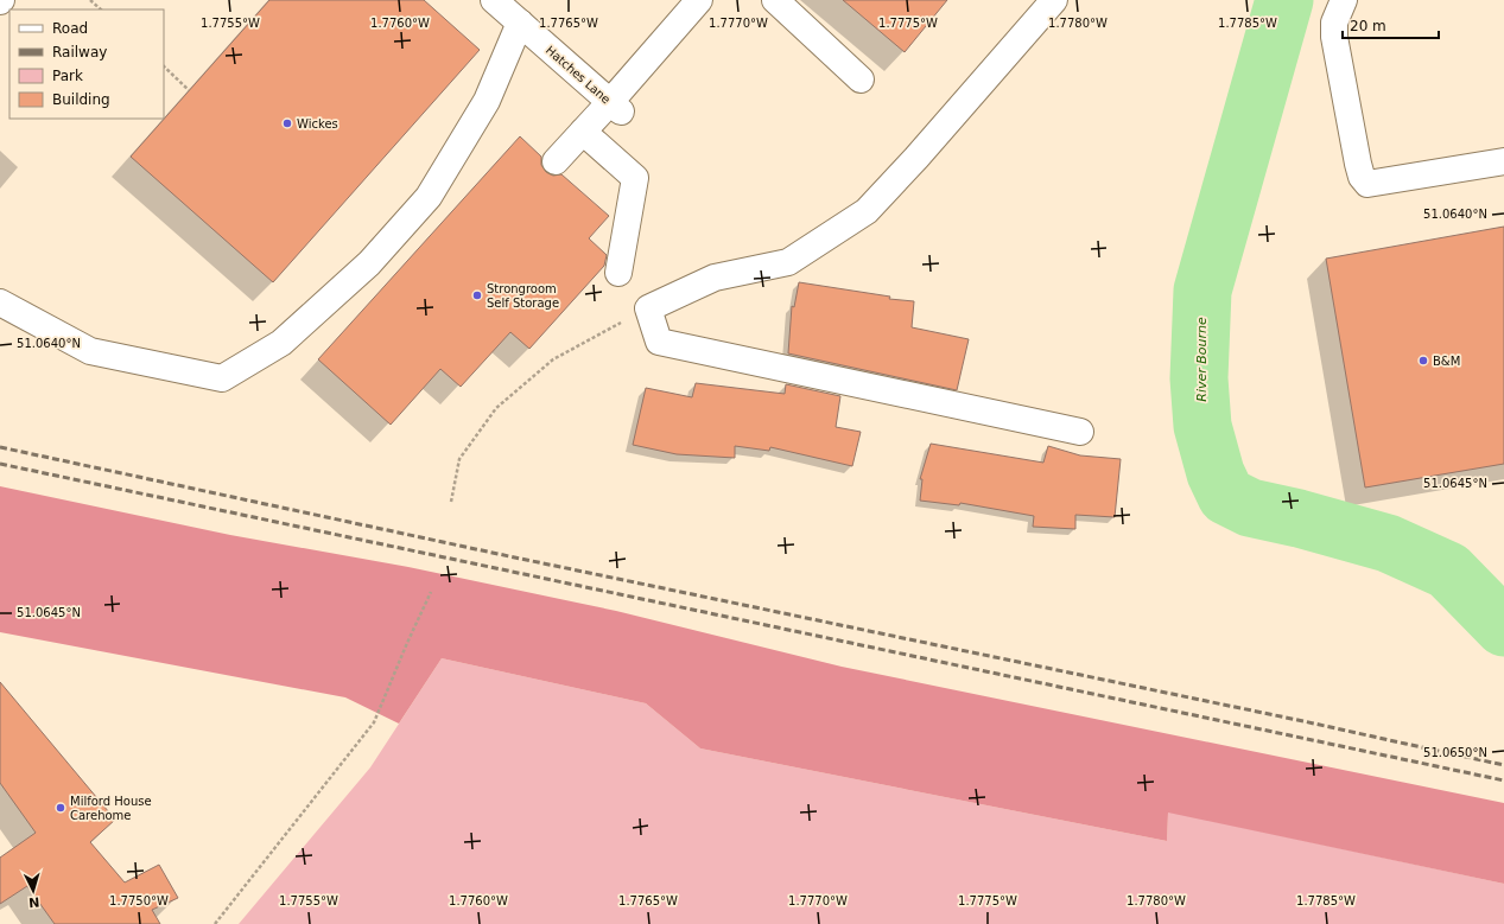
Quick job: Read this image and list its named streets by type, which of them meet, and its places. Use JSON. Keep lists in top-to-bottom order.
{
  "streets": {
    "lane": ["Hatches Lane"]
  },
  "water": ["River Bourne"],
  "places": [
    "Wickes",
    "Strongroom Self Storage",
    "B&M",
    "Milford House Carehome"
  ],
  "legend": [
    "Road",
    "Railway",
    "Park",
    "Building"
  ],
  "scale_bar": "20 m",
  "north": "bottom",
  "coordinates": [
    "1.7755°W",
    "1.7760°W",
    "1.7765°W",
    "1.7770°W",
    "1.7775°W",
    "1.7780°W",
    "1.7785°W",
    "51.0640°N",
    "51.0645°N",
    "51.0650°N",
    "1.7750°W"
  ]
}
